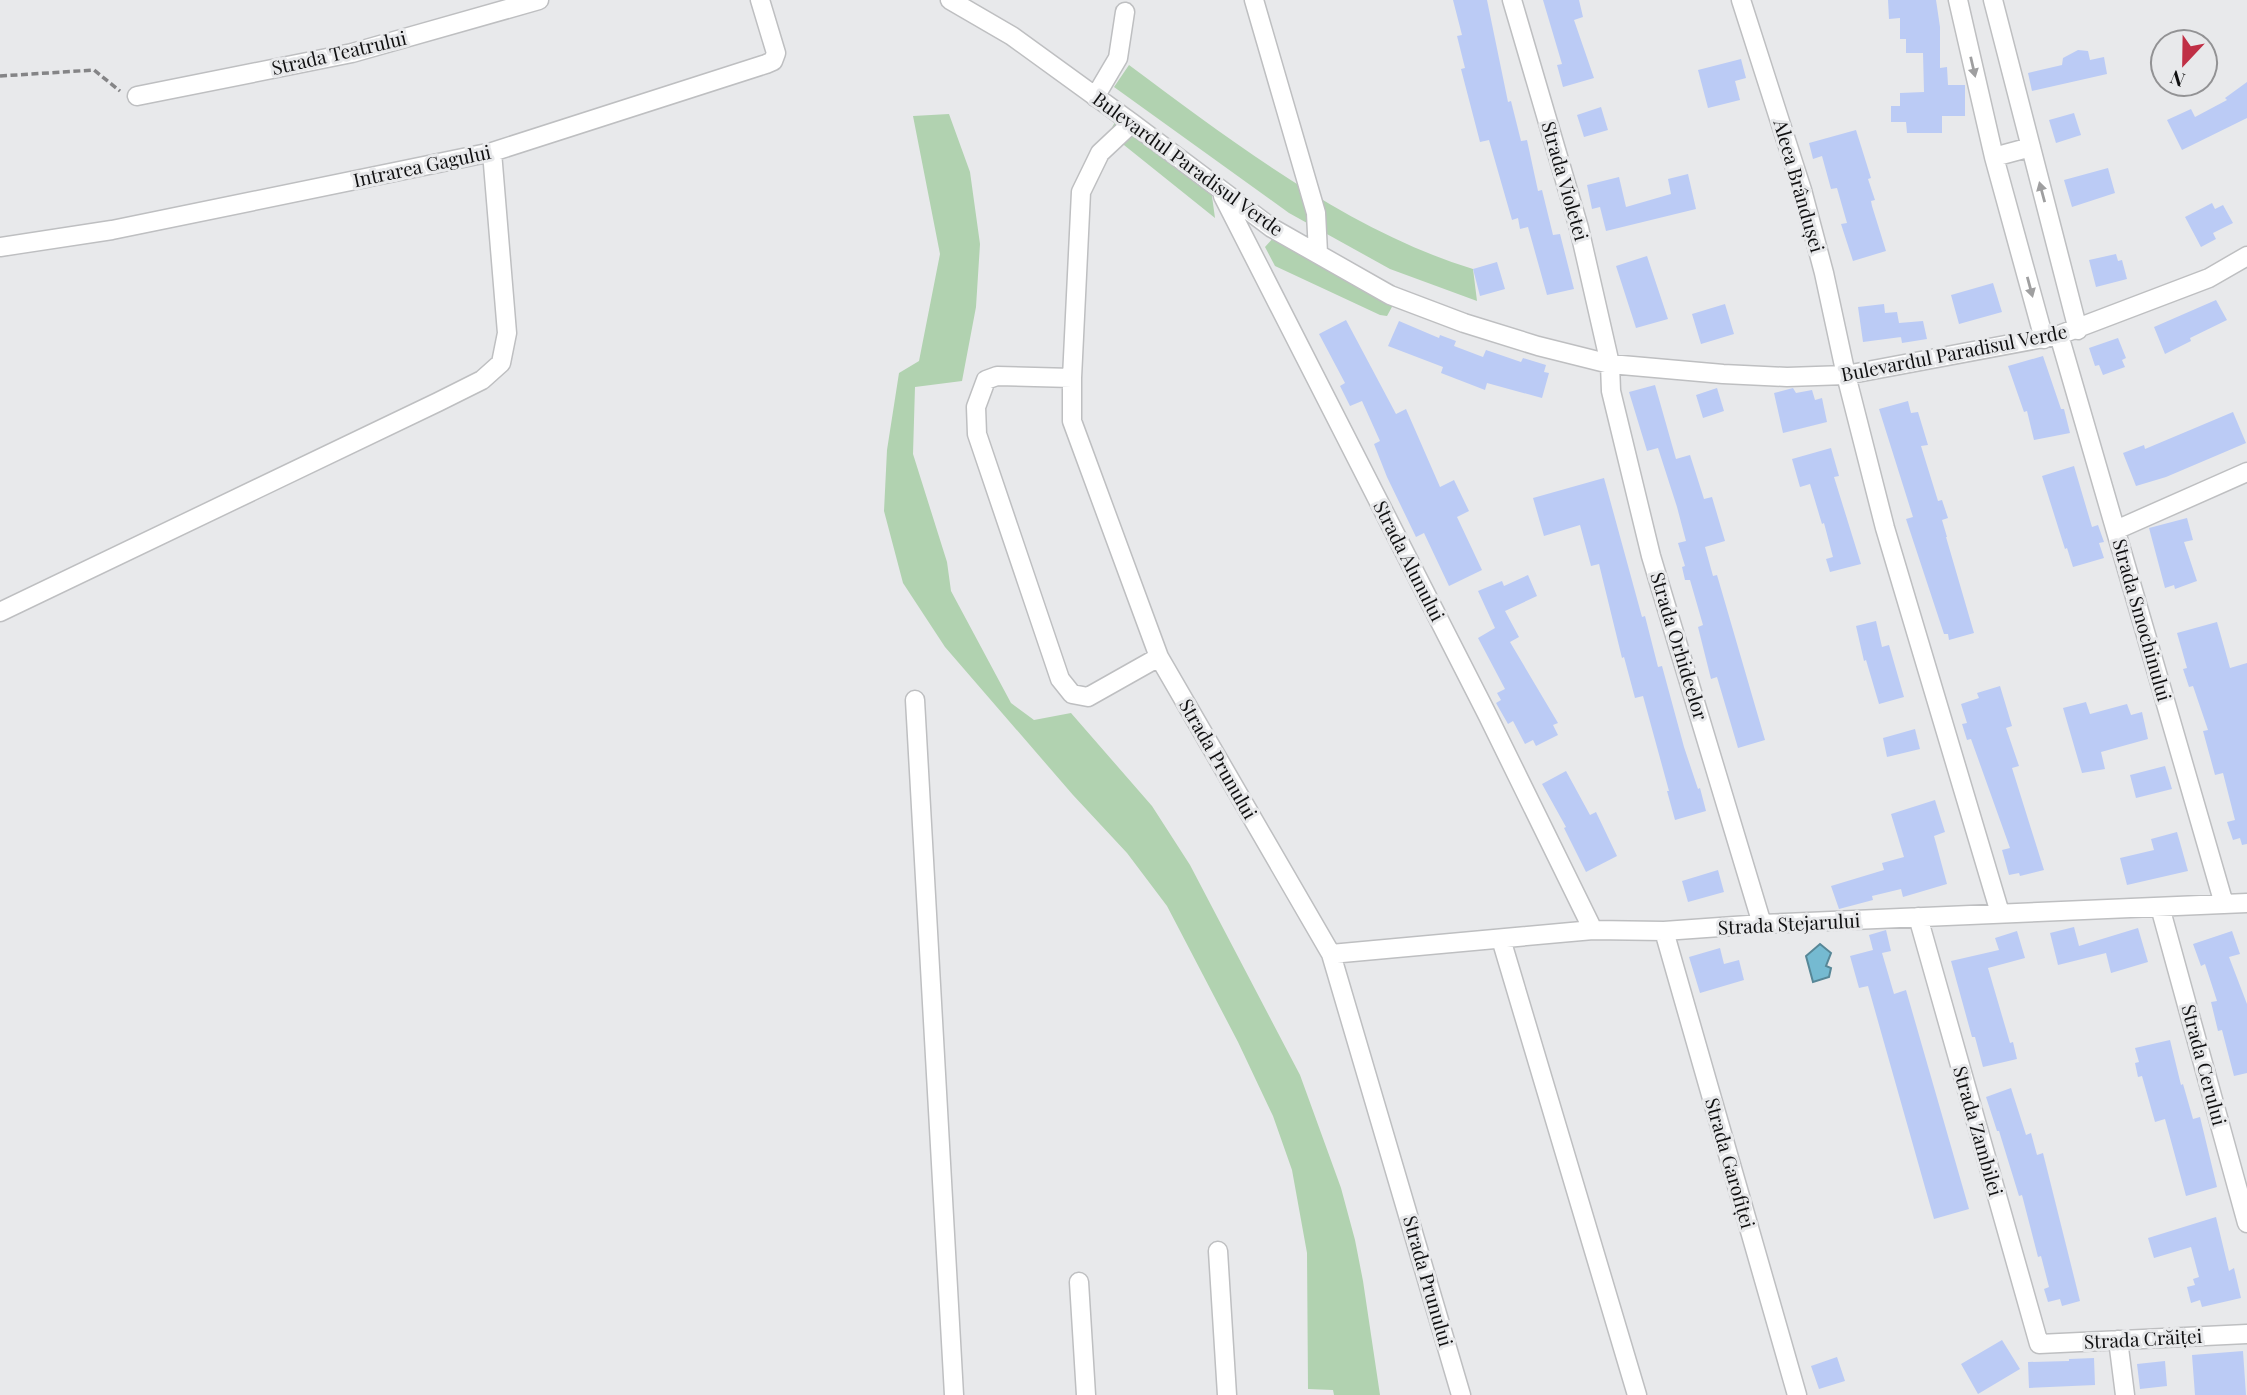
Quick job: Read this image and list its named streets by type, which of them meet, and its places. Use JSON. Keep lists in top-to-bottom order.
{
  "streets": {
    "street": [
      "Strada Teatrului",
      "Bulevardul Paradisul Verde",
      "Intrarea Gagului",
      "Strada Violetei",
      "Aleea Brândușei",
      "Strada Alunului",
      "Strada Smochinului",
      "Strada Orhideelor",
      "Strada Prunului",
      "Strada Stejarului",
      "Strada Cerului",
      "Strada Zambilei",
      "Strada Garofiței",
      "Strada Crăiței"
    ]
  },
  "crossings": [
    ["Bulevardul Paradisul Verde", "Strada Violetei"],
    ["Bulevardul Paradisul Verde", "Aleea Brândușei"],
    ["Bulevardul Paradisul Verde", "Strada Alunului"],
    ["Bulevardul Paradisul Verde", "Strada Smochinului"],
    ["Bulevardul Paradisul Verde", "Strada Orhideelor"],
    ["Bulevardul Paradisul Verde", "Strada Prunului"],
    ["Strada Violetei", "Strada Orhideelor"],
    ["Strada Alunului", "Strada Stejarului"],
    ["Strada Smochinului", "Strada Stejarului"],
    ["Strada Orhideelor", "Strada Stejarului"],
    ["Strada Prunului", "Strada Stejarului"],
    ["Strada Stejarului", "Strada Cerului"],
    ["Strada Stejarului", "Strada Zambilei"],
    ["Strada Stejarului", "Strada Garofiței"],
    ["Strada Zambilei", "Strada Crăiței"]
  ],
  "north": "bottom"
}
